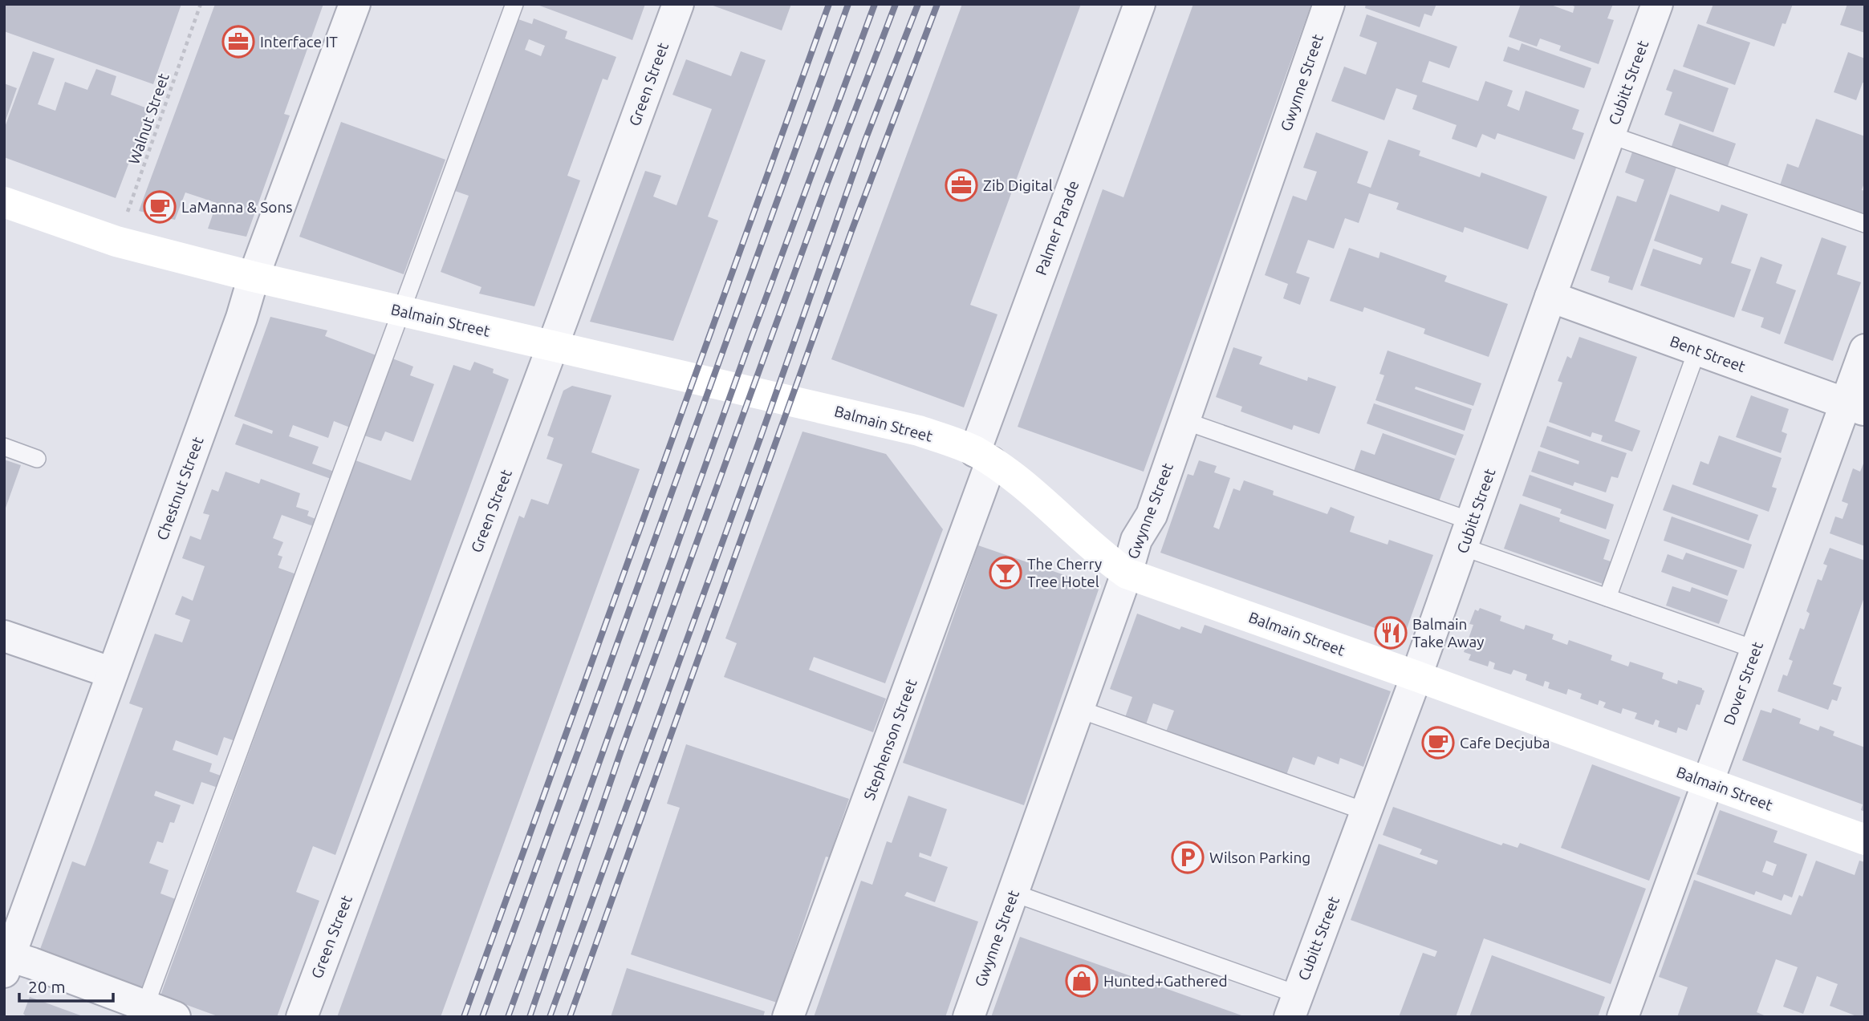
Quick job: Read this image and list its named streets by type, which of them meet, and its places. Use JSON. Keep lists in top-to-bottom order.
{
  "streets": {
    "street": [
      "Gwynne Street",
      "Cubitt Street",
      "Green Street",
      "Palmer Parade",
      "Balmain Street",
      "Bent Street",
      "Chestnut Street",
      "Dover Street",
      "Stephenson Street"
    ],
    "path": ["Walnut Street"]
  },
  "crossings": [
    ["Gwynne Street", "Balmain Street"],
    ["Cubitt Street", "Balmain Street"],
    ["Cubitt Street", "Bent Street"],
    ["Green Street", "Balmain Street"],
    ["Walnut Street", "Balmain Street"],
    ["Palmer Parade", "Balmain Street"],
    ["Palmer Parade", "Stephenson Street"],
    ["Balmain Street", "Chestnut Street"],
    ["Balmain Street", "Dover Street"],
    ["Balmain Street", "Stephenson Street"],
    ["Bent Street", "Dover Street"]
  ],
  "places": {
    "office": ["Interface IT", "Zib Digital"],
    "cafe": ["LaManna & Sons", "Cafe Decjuba"],
    "bar": ["The Cherry Tree Hotel"],
    "restaurant": ["Balmain Take Away"],
    "parking": ["Wilson Parking"],
    "shop": ["Hunted+Gathered"]
  },
  "scale_bar": "20 m"
}
